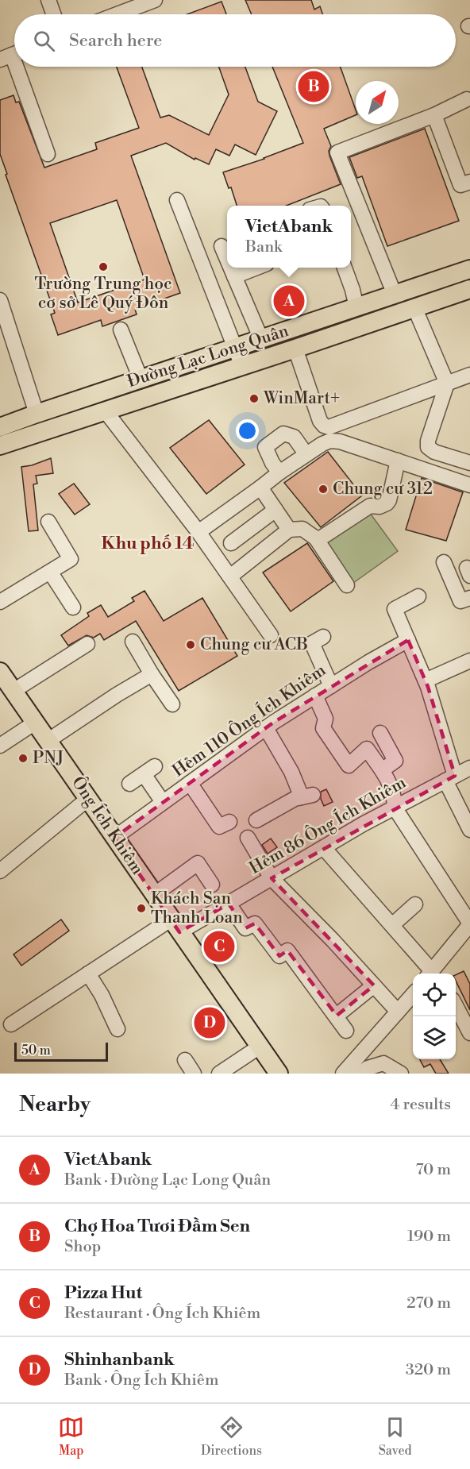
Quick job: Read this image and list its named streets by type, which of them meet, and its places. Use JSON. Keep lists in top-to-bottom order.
{
  "streets": {
    "main road": ["Đường Lạc Long Quân", "Ông Ích Khiêm"],
    "street": ["Hẻm 110 Ông Ích Khiêm", "Hẻm 86 Ông Ích Khiêm"]
  },
  "crossings": [
    ["Hẻm 110 Ông Ích Khiêm", "Ông Ích Khiêm"],
    ["Ông Ích Khiêm", "Hẻm 86 Ông Ích Khiêm"]
  ],
  "districts": ["Khu phố 14"],
  "places": [
    "Trường Trung học cơ sở Lê Quý Đôn",
    "WinMart+",
    "Chung cư 312",
    "Chung cư ACB",
    "PNJ",
    "Khách Sạn Thanh Loan"
  ],
  "scale_bar": "50 m",
  "north": "top right",
  "page": {
    "search": "Search here",
    "pins": [
      "B",
      "A",
      "C",
      "D"
    ],
    "popup": ["VietAbank", "Bank"],
    "scale": "50 m",
    "heading": ["Nearby", "4 results"],
    "list": [
      {
        "mark": "A",
        "name": "VietAbank",
        "note": "Bank · Đường Lạc Long Quân",
        "value": "70 m"
      },
      {
        "mark": "B",
        "name": "Chợ Hoa Tươi Đầm Sen",
        "note": "Shop",
        "value": "190 m"
      },
      {
        "mark": "C",
        "name": "Pizza Hut",
        "note": "Restaurant · Ông Ích Khiêm",
        "value": "270 m"
      },
      {
        "mark": "D",
        "name": "Shinhanbank",
        "note": "Bank · Ông Ích Khiêm",
        "value": "320 m"
      }
    ],
    "nav": ["Map", "Directions", "Saved"]
  }
}
